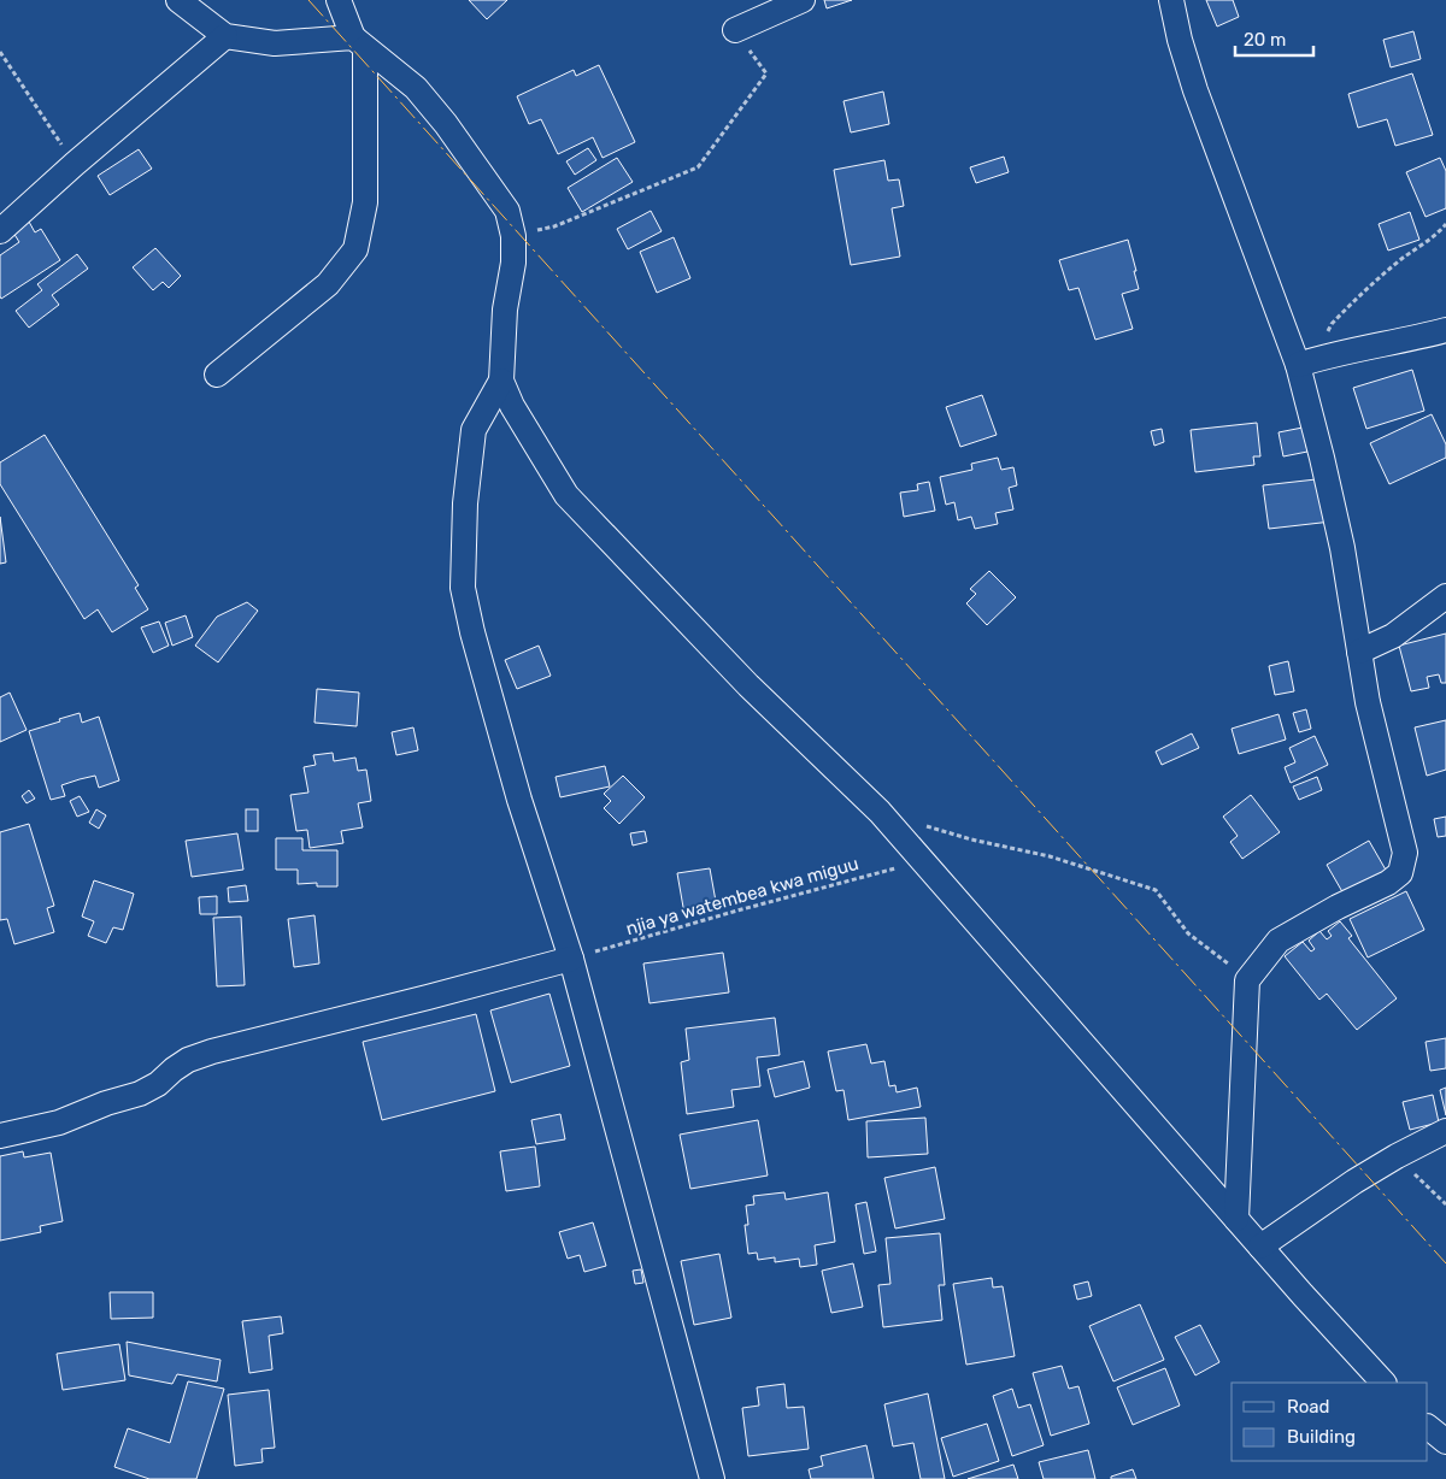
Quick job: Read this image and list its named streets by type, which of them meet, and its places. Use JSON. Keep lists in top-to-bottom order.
{
  "streets": {
    "path": ["njia ya watembea kwa miguu"]
  },
  "legend": ["Road", "Building"],
  "scale_bar": "20 m"
}
